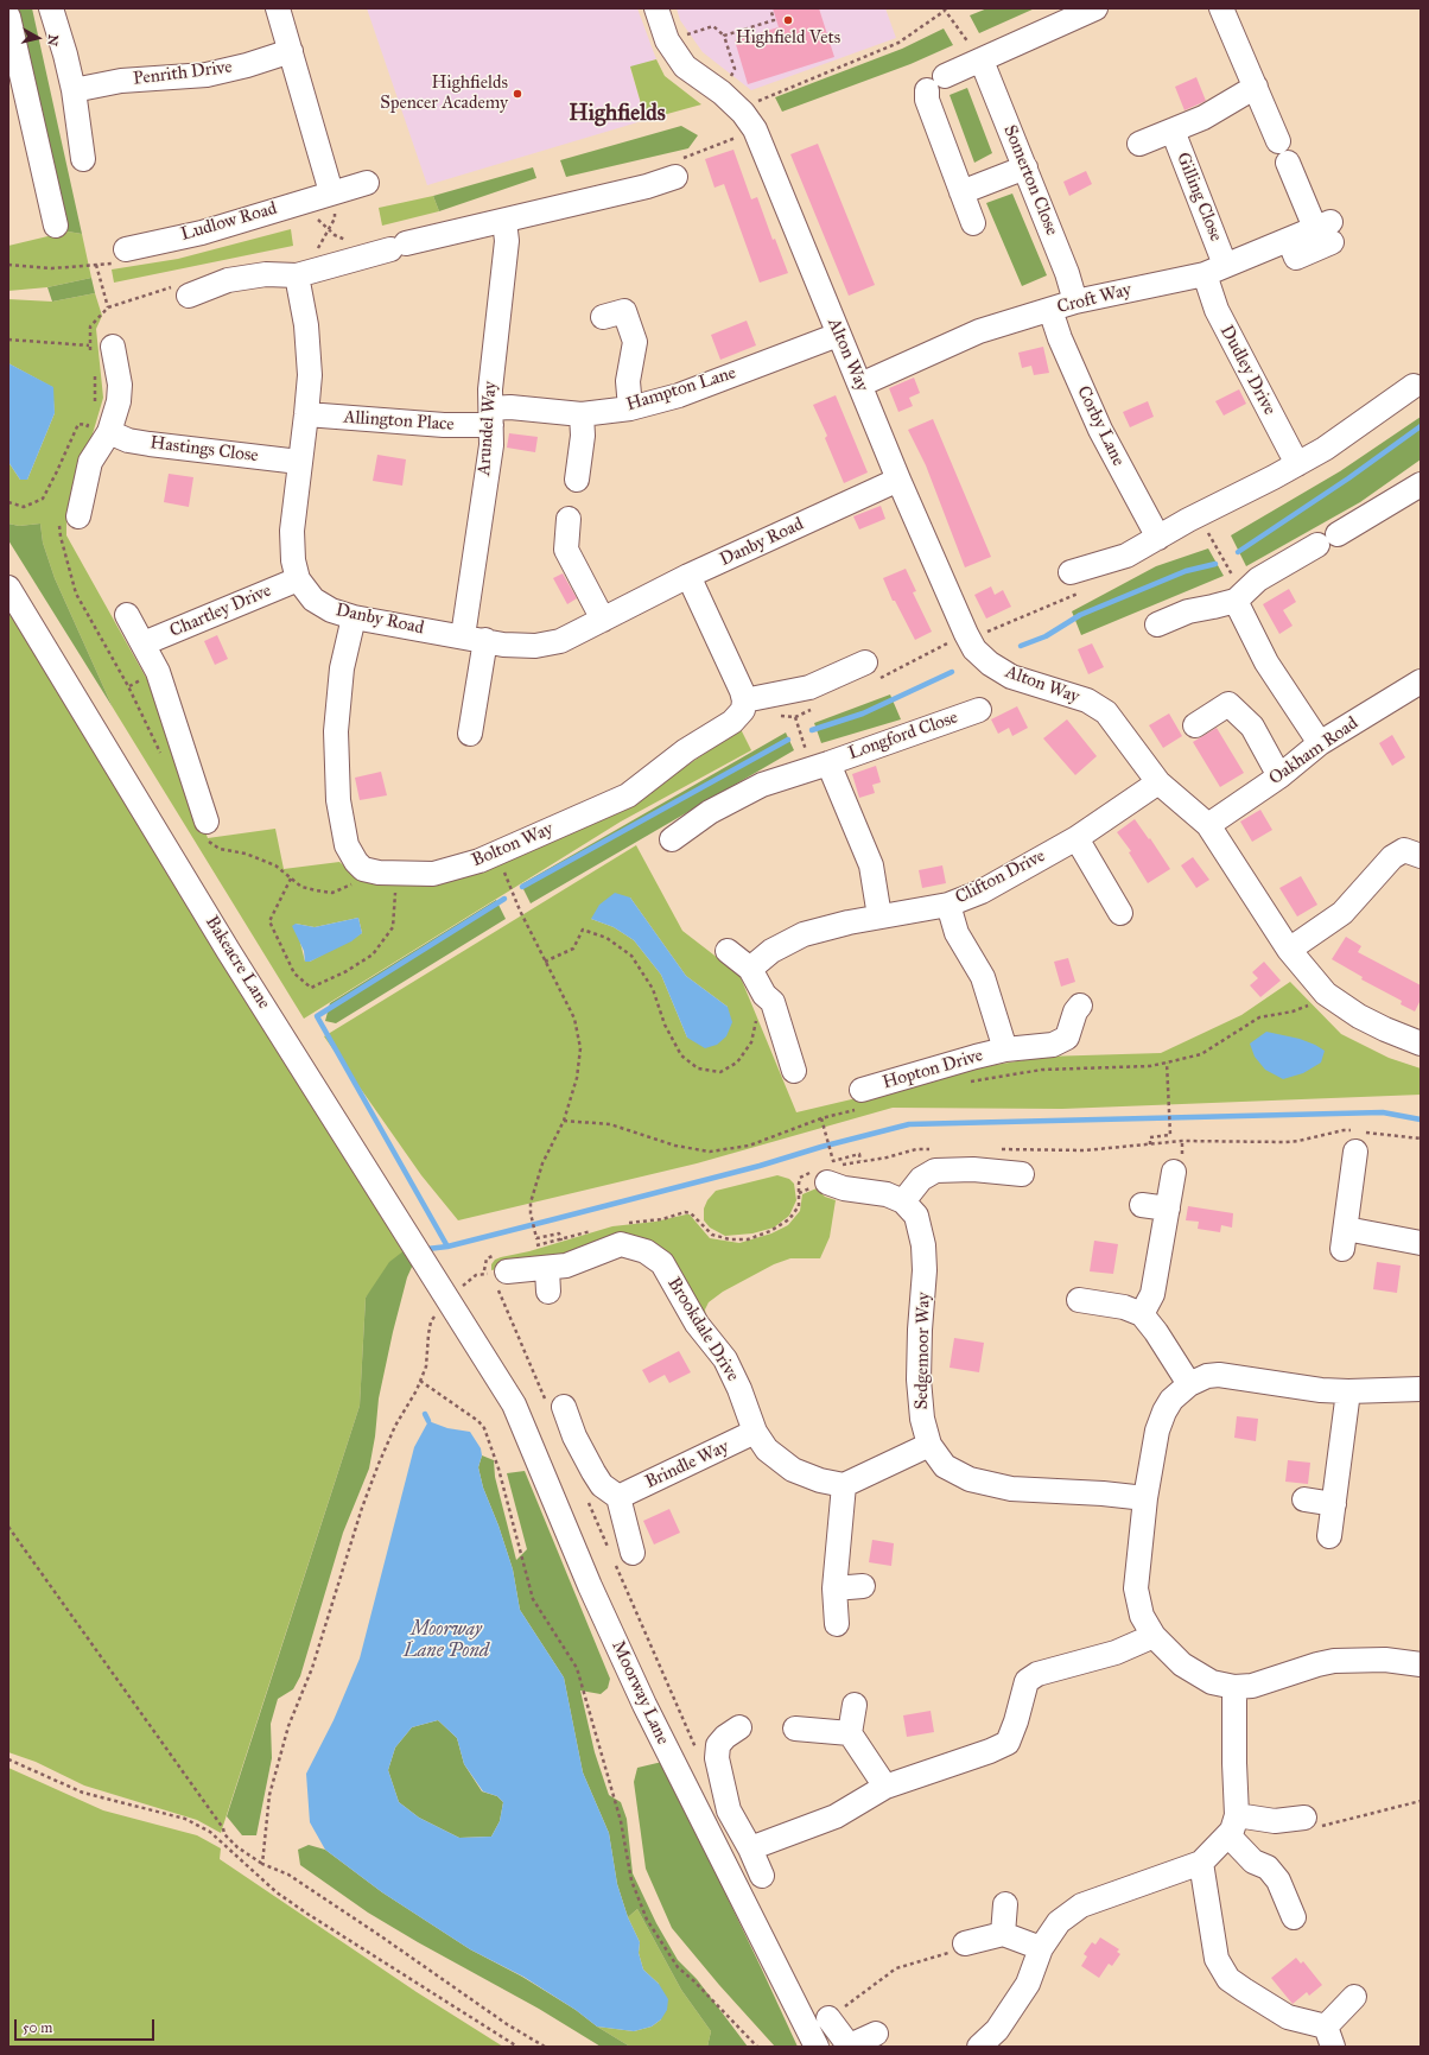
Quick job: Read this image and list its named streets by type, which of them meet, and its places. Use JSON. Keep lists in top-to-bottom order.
{
  "streets": {
    "street": [
      "Penrith Drive",
      "Somerton Close",
      "Gilling Close",
      "Ludlow Road",
      "Croft Way",
      "Alton Way",
      "Dudley Drive",
      "Hampton Lane",
      "Allington Place",
      "Corby Lane",
      "Arundel Way",
      "Hastings Close",
      "Danby Road",
      "Chartley Drive",
      "Longford Close",
      "Oakham Road",
      "Bolton Way",
      "Clifton Drive",
      "Bakeacre Lane",
      "Hopton Drive",
      "Brookdale Drive",
      "Sedgemoor Way",
      "Brindle Way",
      "Moorway Lane"
    ]
  },
  "crossings": [
    ["Somerton Close", "Croft Way"],
    ["Gilling Close", "Croft Way"],
    ["Gilling Close", "Dudley Drive"],
    ["Croft Way", "Alton Way"],
    ["Croft Way", "Dudley Drive"],
    ["Croft Way", "Corby Lane"],
    ["Alton Way", "Hampton Lane"],
    ["Alton Way", "Danby Road"],
    ["Alton Way", "Oakham Road"],
    ["Alton Way", "Clifton Drive"],
    ["Hampton Lane", "Allington Place"],
    ["Hampton Lane", "Arundel Way"],
    ["Allington Place", "Arundel Way"],
    ["Arundel Way", "Danby Road"],
    ["Danby Road", "Chartley Drive"],
    ["Longford Close", "Clifton Drive"],
    ["Clifton Drive", "Hopton Drive"],
    ["Bakeacre Lane", "Moorway Lane"],
    ["Brookdale Drive", "Brindle Way"]
  ],
  "districts": ["Highfields"],
  "water": ["Moorway Lane Pond"],
  "places": ["Highfield Vets", "Highfields Spencer Academy"],
  "scale_bar": "50 m",
  "north": "right"
}
